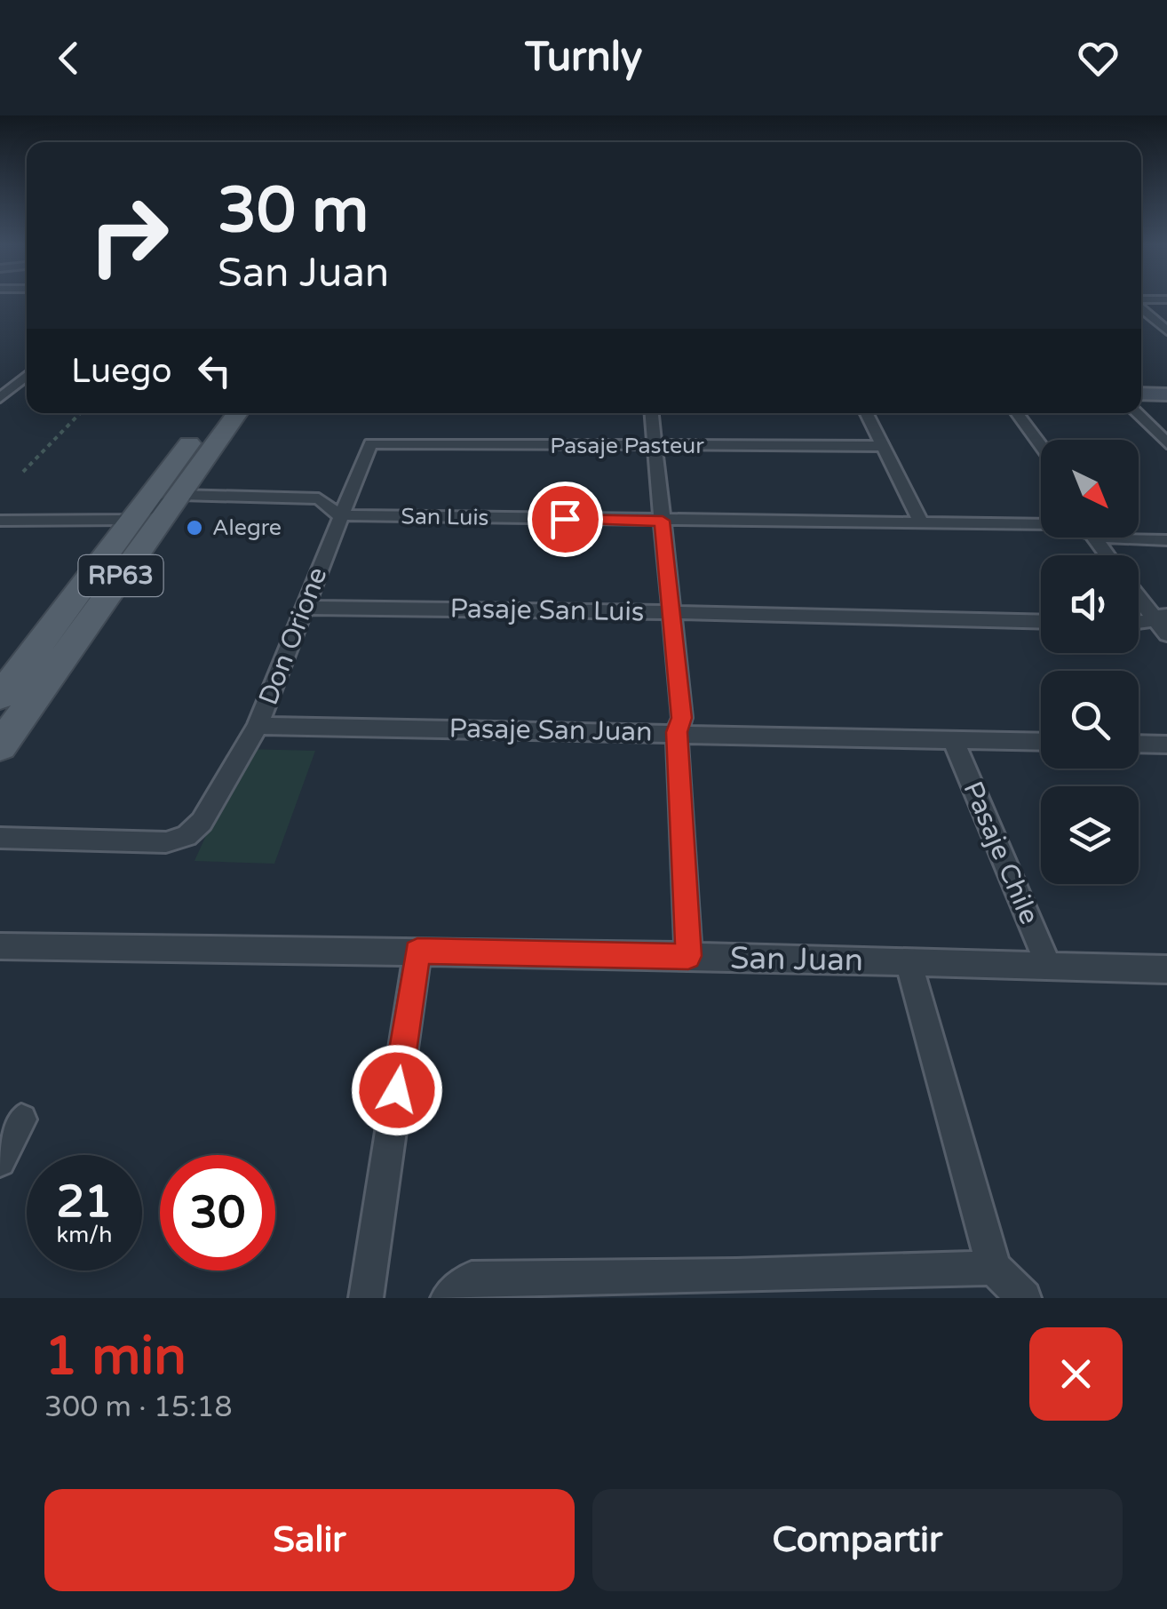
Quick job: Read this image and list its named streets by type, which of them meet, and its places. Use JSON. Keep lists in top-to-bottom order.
{
  "streets": {
    "main road": ["RP63"],
    "street": [
      "Pasaje Pasteur",
      "San Luis",
      "Pasaje San Luis",
      "Don Orione",
      "Pasaje San Juan",
      "Pasaje Chile",
      "San Juan"
    ]
  },
  "crossings": [
    ["Pasaje Pasteur", "Don Orione"],
    ["San Luis", "RP63"],
    ["San Luis", "Don Orione"],
    ["Pasaje San Luis", "Don Orione"],
    ["Don Orione", "Pasaje San Juan"],
    ["Pasaje San Juan", "Pasaje Chile"],
    ["Pasaje Chile", "San Juan"]
  ],
  "places": ["Alegre"],
  "north": "bottom right",
  "page": {
    "header": "Turnly",
    "turn": ["30 m", "San Juan"],
    "then": "Luego",
    "speed": "21 km/h",
    "limit": "30",
    "heading": ["1 min", "300 m · 15:18"],
    "buttons": ["Salir", "Compartir"]
  }
}
